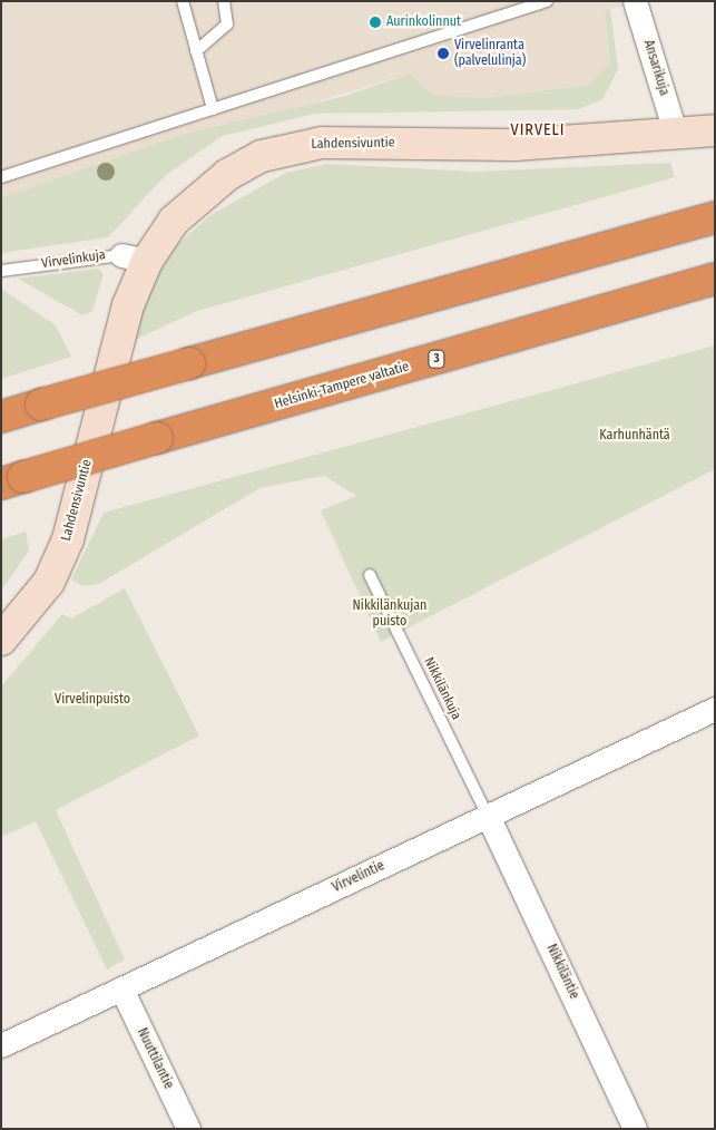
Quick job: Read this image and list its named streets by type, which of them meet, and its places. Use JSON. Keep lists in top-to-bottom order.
{
  "streets": {
    "highway": ["3", "Helsinki-Tampere valtatie"],
    "main road": ["Lahdensivuntie"],
    "street": [
      "Ansarikuja",
      "Virvelintie",
      "Nikkiläntie",
      "Nuuttilantie"
    ],
    "lane": ["Virvelinkuja", "Nikkilänkuja"]
  },
  "crossings": [
    ["Ansarikuja", "Lahdensivuntie"],
    ["Lahdensivuntie", "Virvelinkuja"],
    ["Nikkilänkuja", "Virvelintie"],
    ["Nikkilänkuja", "Nikkiläntie"],
    ["Virvelintie", "Nikkiläntie"],
    ["Virvelintie", "Nuuttilantie"]
  ],
  "districts": ["VIRVELI"],
  "parks": ["Karhunhäntä", "Nikkilänkujan puisto", "Virvelinpuisto"],
  "places": ["Aurinkolinnut", "Virvelinranta (palvelulinja)"]
}
